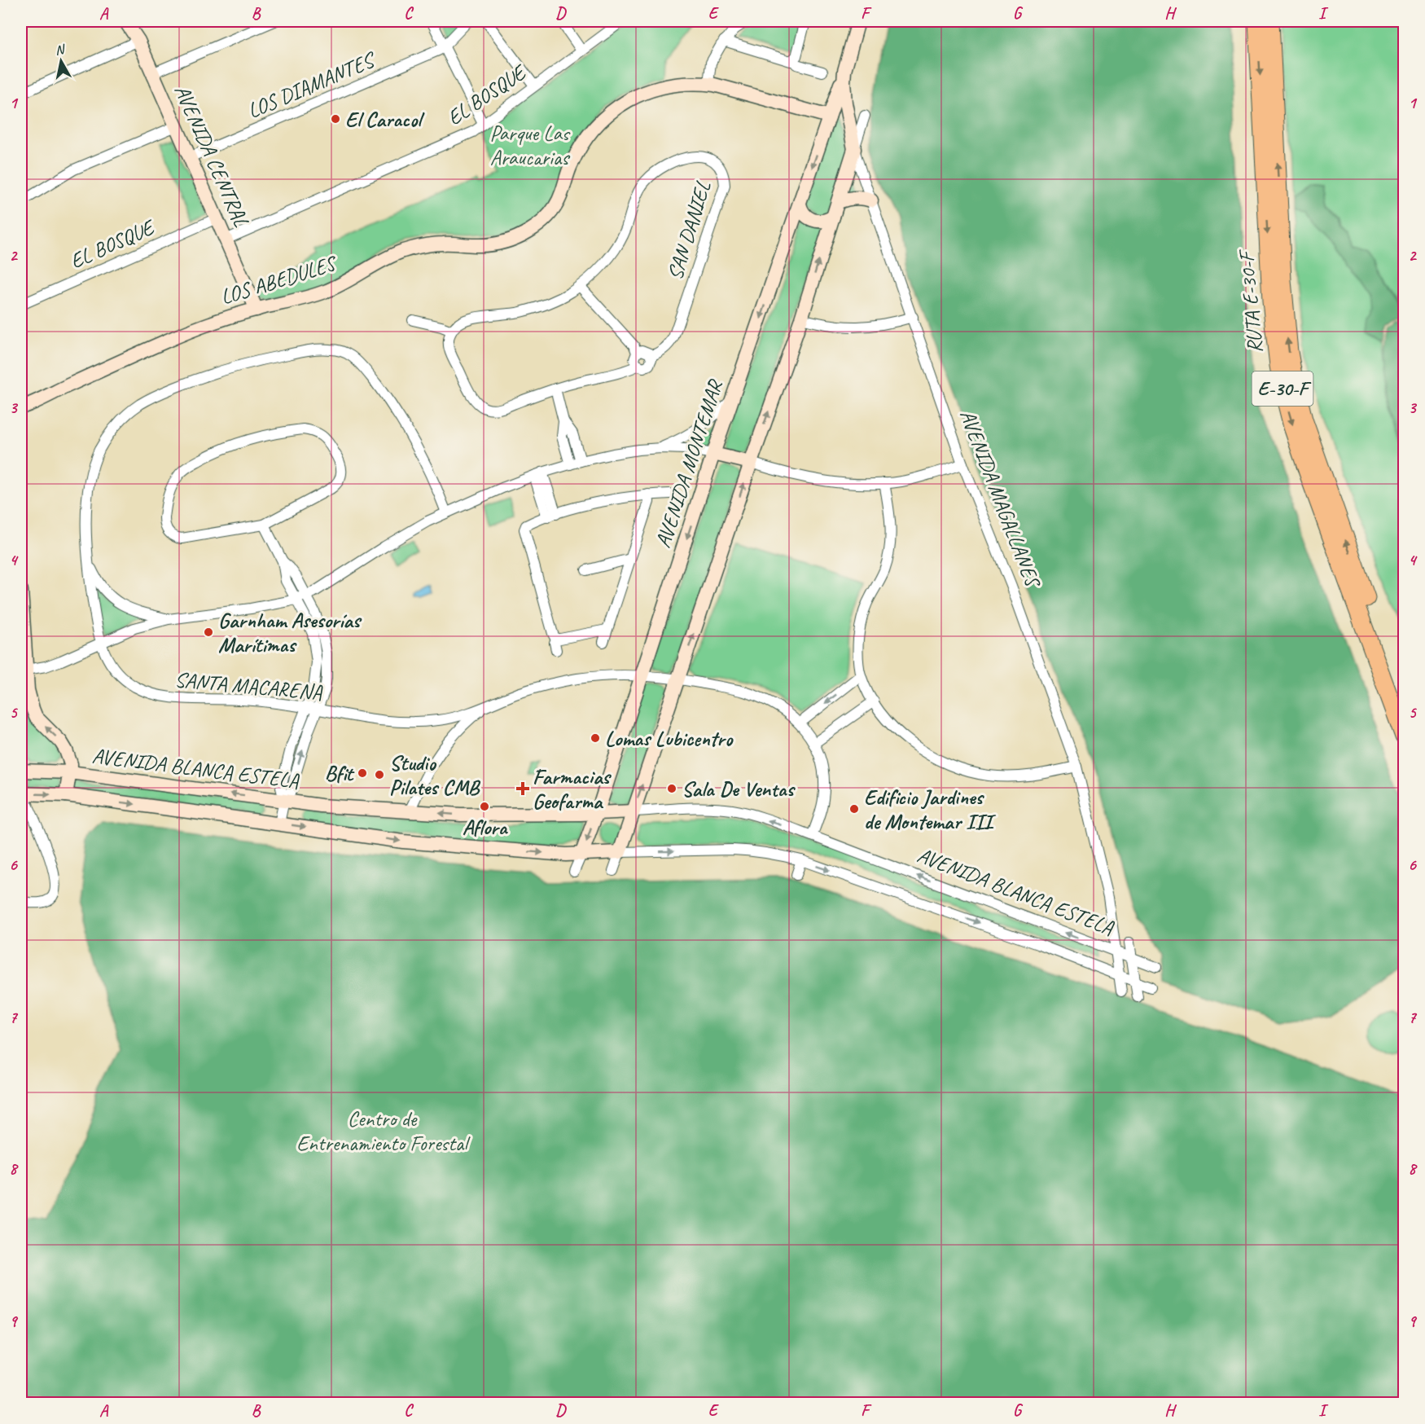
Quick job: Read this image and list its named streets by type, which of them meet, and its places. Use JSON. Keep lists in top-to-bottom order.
{
  "streets": {
    "highway": ["RUTA E-30-F", "E-30-F"],
    "main road": [
      "AVENIDA CENTRAL",
      "LOS ABEDULES",
      "AVENIDA MONTEMAR",
      "AVENIDA MAGALLANES",
      "AVENIDA BLANCA ESTELA"
    ],
    "street": [
      "LOS DIAMANTES",
      "EL BOSQUE",
      "SAN DANIEL",
      "SANTA MACARENA"
    ]
  },
  "crossings": [
    ["LOS DIAMANTES", "AVENIDA CENTRAL"],
    ["EL BOSQUE", "AVENIDA CENTRAL"],
    ["AVENIDA CENTRAL", "LOS ABEDULES"],
    ["LOS ABEDULES", "AVENIDA MONTEMAR"],
    ["AVENIDA MONTEMAR", "AVENIDA MAGALLANES"],
    ["AVENIDA MONTEMAR", "SANTA MACARENA"],
    ["AVENIDA MONTEMAR", "AVENIDA BLANCA ESTELA"],
    ["AVENIDA MAGALLANES", "AVENIDA BLANCA ESTELA"],
    ["SANTA MACARENA", "AVENIDA BLANCA ESTELA"]
  ],
  "parks": ["Parque Las Araucarias", "Centro de Entrenamiento Forestal"],
  "places": {
    "other": [
      "El Caracol",
      "Garnham Asesorías Marítimas",
      "Lomas Lubicentro",
      "Bfit",
      "Studio Pilates CMB",
      "Sala De Ventas",
      "Aflora",
      "Edificio Jardines de Montemar III"
    ],
    "health": ["Farmacias Geofarma"]
  },
  "north": "top",
  "grid": {
    "columns": [
      "A",
      "B",
      "C",
      "D",
      "E",
      "F",
      "G",
      "H",
      "I"
    ],
    "rows": [
      "1",
      "2",
      "3",
      "4",
      "5",
      "6",
      "7",
      "8",
      "9"
    ]
  }
}
